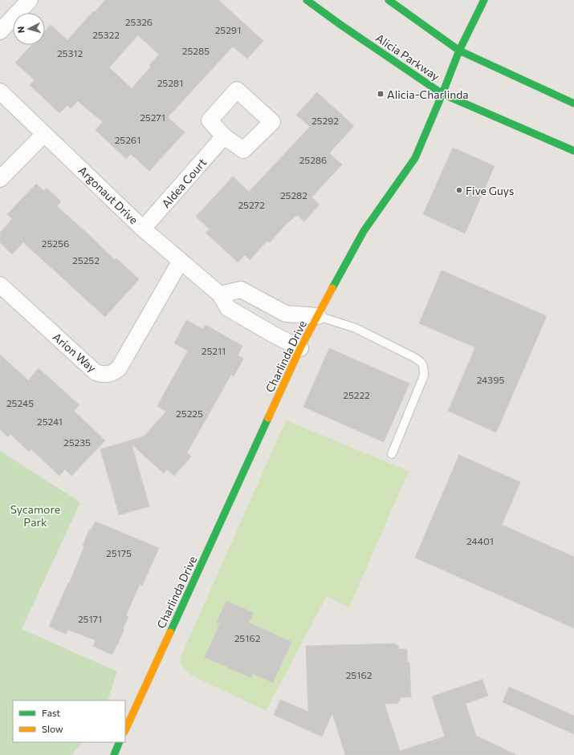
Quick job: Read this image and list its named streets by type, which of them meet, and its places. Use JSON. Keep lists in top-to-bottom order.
{
  "streets": {
    "street": [
      "Alicia Parkway",
      "Aldea Court",
      "Argonaut Drive",
      "Arion Way",
      "Charlinda Drive"
    ]
  },
  "crossings": [
    ["Alicia Parkway", "Charlinda Drive"],
    ["Aldea Court", "Argonaut Drive"],
    ["Argonaut Drive", "Arion Way"],
    ["Argonaut Drive", "Charlinda Drive"]
  ],
  "parks": ["Sycamore Park"],
  "places": {
    "transit": ["Alicia-Charlinda"],
    "other": ["Five Guys"]
  },
  "house_numbers": [
    "25326",
    "25291",
    "25322",
    "25285",
    "25312",
    "25281",
    "25271",
    "25292",
    "25261",
    "25286",
    "25282",
    "25272",
    "25256",
    "25252",
    "25211",
    "24395",
    "25222",
    "25245",
    "25225",
    "25241",
    "25235",
    "24401",
    "25175",
    "25171",
    "25162",
    "25162"
  ],
  "legend": ["Fast", "Slow"],
  "north": "left"
}
